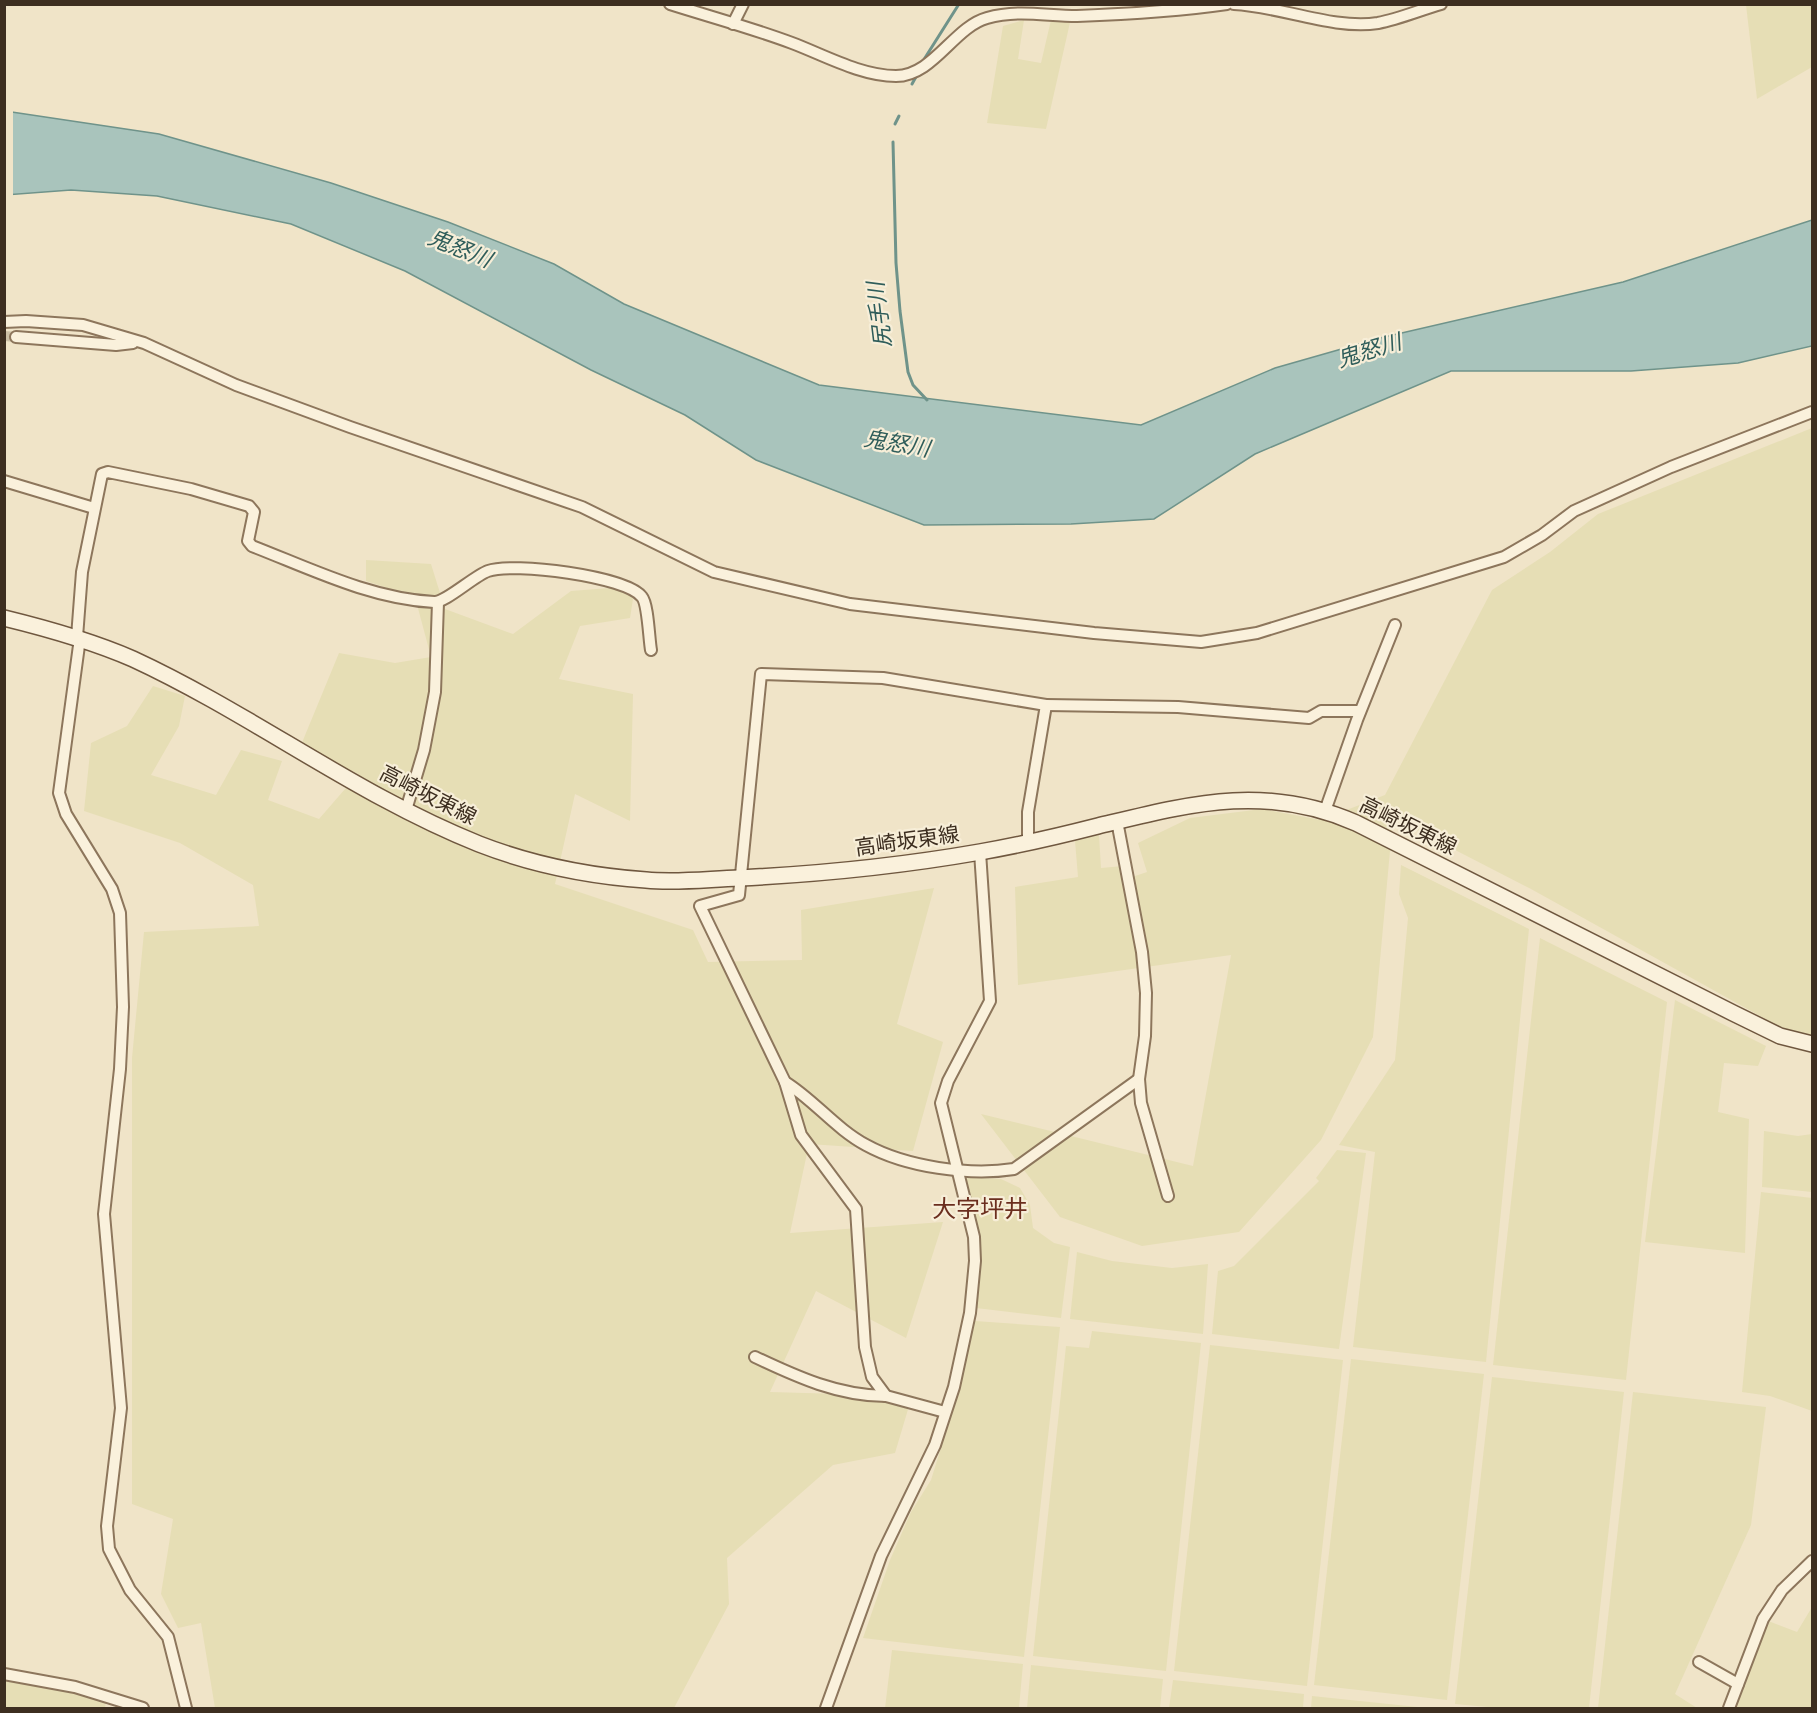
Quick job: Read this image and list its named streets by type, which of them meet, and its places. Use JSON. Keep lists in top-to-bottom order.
{
  "streets": {
    "main road": ["高崎坂東線"]
  },
  "districts": ["大字坪井"],
  "water": ["鬼怒川", "尻手川"]
}
